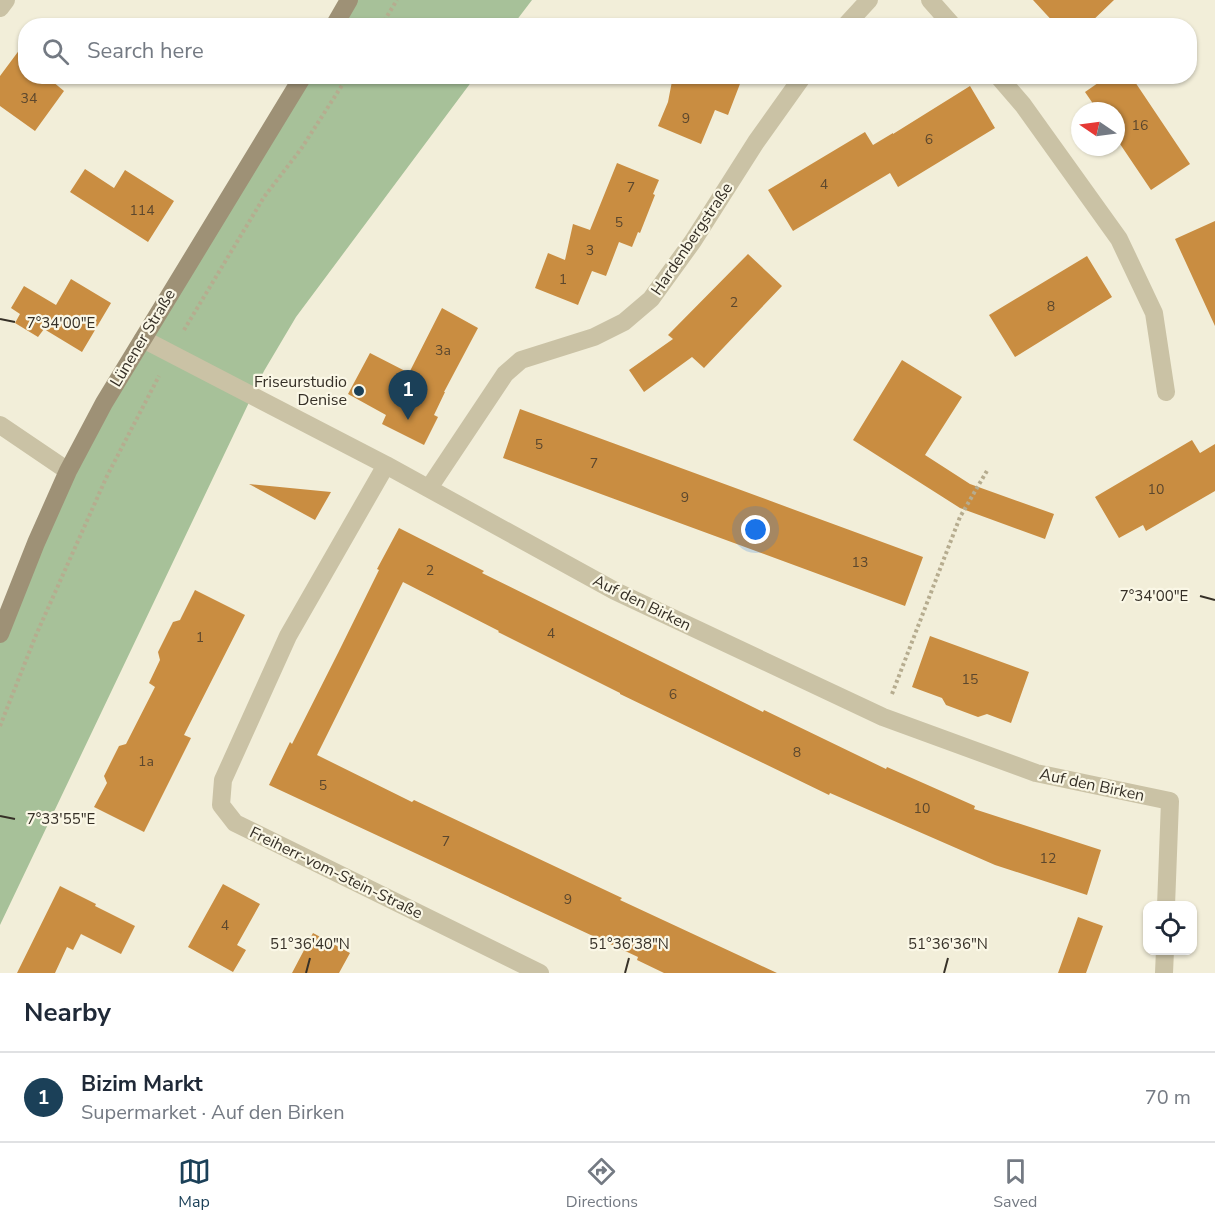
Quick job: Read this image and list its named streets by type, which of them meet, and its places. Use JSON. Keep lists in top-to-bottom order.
{
  "streets": {
    "main road": ["Lünener Straße"],
    "street": ["Hardenbergstraße", "Auf den Birken", "Freiherr-vom-Stein-Straße"]
  },
  "crossings": [
    ["Hardenbergstraße", "Auf den Birken"],
    ["Lünener Straße", "Auf den Birken"],
    ["Auf den Birken", "Freiherr-vom-Stein-Straße"]
  ],
  "places": ["Friseurstudio Denise"],
  "house_numbers": [
    "34",
    "9",
    "16",
    "6",
    "4",
    "7",
    "114",
    "5",
    "3",
    "1",
    "2",
    "8",
    "3a",
    "5",
    "7",
    "10",
    "9",
    "13",
    "2",
    "4",
    "1",
    "15",
    "6",
    "8",
    "1a",
    "5",
    "10",
    "7",
    "12",
    "9",
    "4"
  ],
  "north": "left",
  "page": {
    "search": "Search here",
    "pins": "1",
    "heading": "Nearby",
    "list": [
      {
        "mark": "1",
        "name": "Bizim Markt",
        "note": "Supermarket · Auf den Birken",
        "value": "70 m"
      }
    ],
    "nav": ["Map", "Directions", "Saved"]
  },
  "coordinates": [
    "7°34'00\"E",
    "7°33'55\"E",
    "51°36'40\"N",
    "51°36'38\"N",
    "51°36'36\"N"
  ]
}
